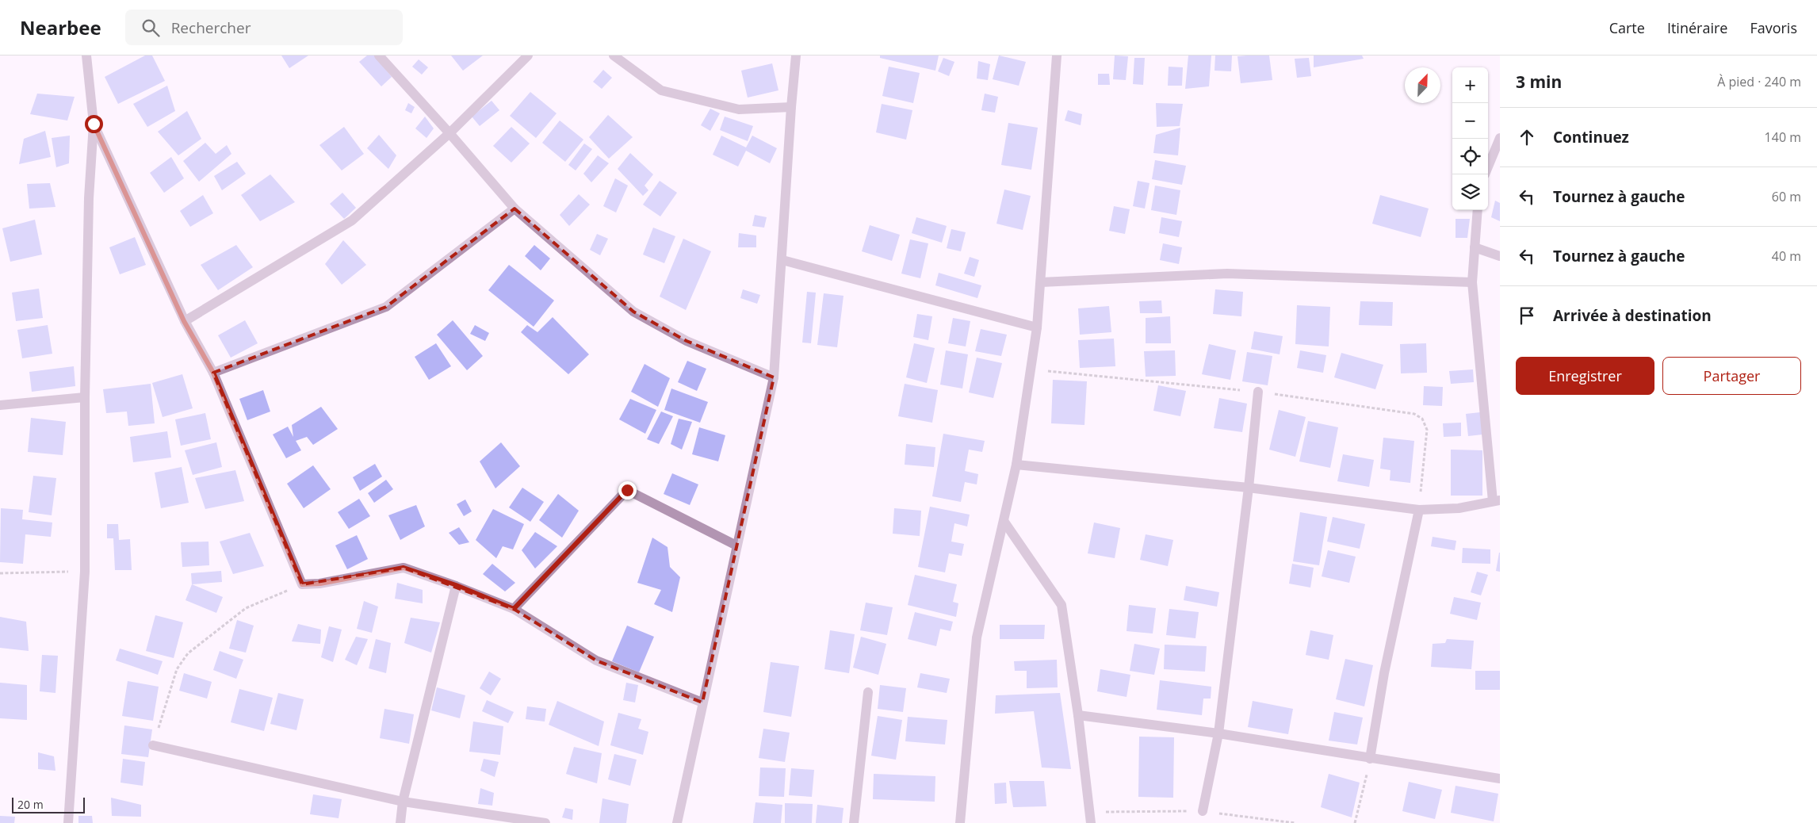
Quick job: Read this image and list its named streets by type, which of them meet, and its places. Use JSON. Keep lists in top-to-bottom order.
{
  "scale_bar": "20 m",
  "north": "top right",
  "page": {
    "header": "Nearbee",
    "search": "Rechercher",
    "nav": ["Carte", "Itinéraire", "Favoris"],
    "heading": ["3 min", "À pied · 240 m"],
    "map_buttons": ["+", "−"],
    "list": [
      ["Continuez", "140 m"],
      ["Tournez à gauche", "60 m"],
      ["Tournez à gauche", "40 m"],
      "Arrivée à destination"
    ],
    "buttons": ["Enregistrer", "Partager"],
    "scale": "20 m"
  }
}
